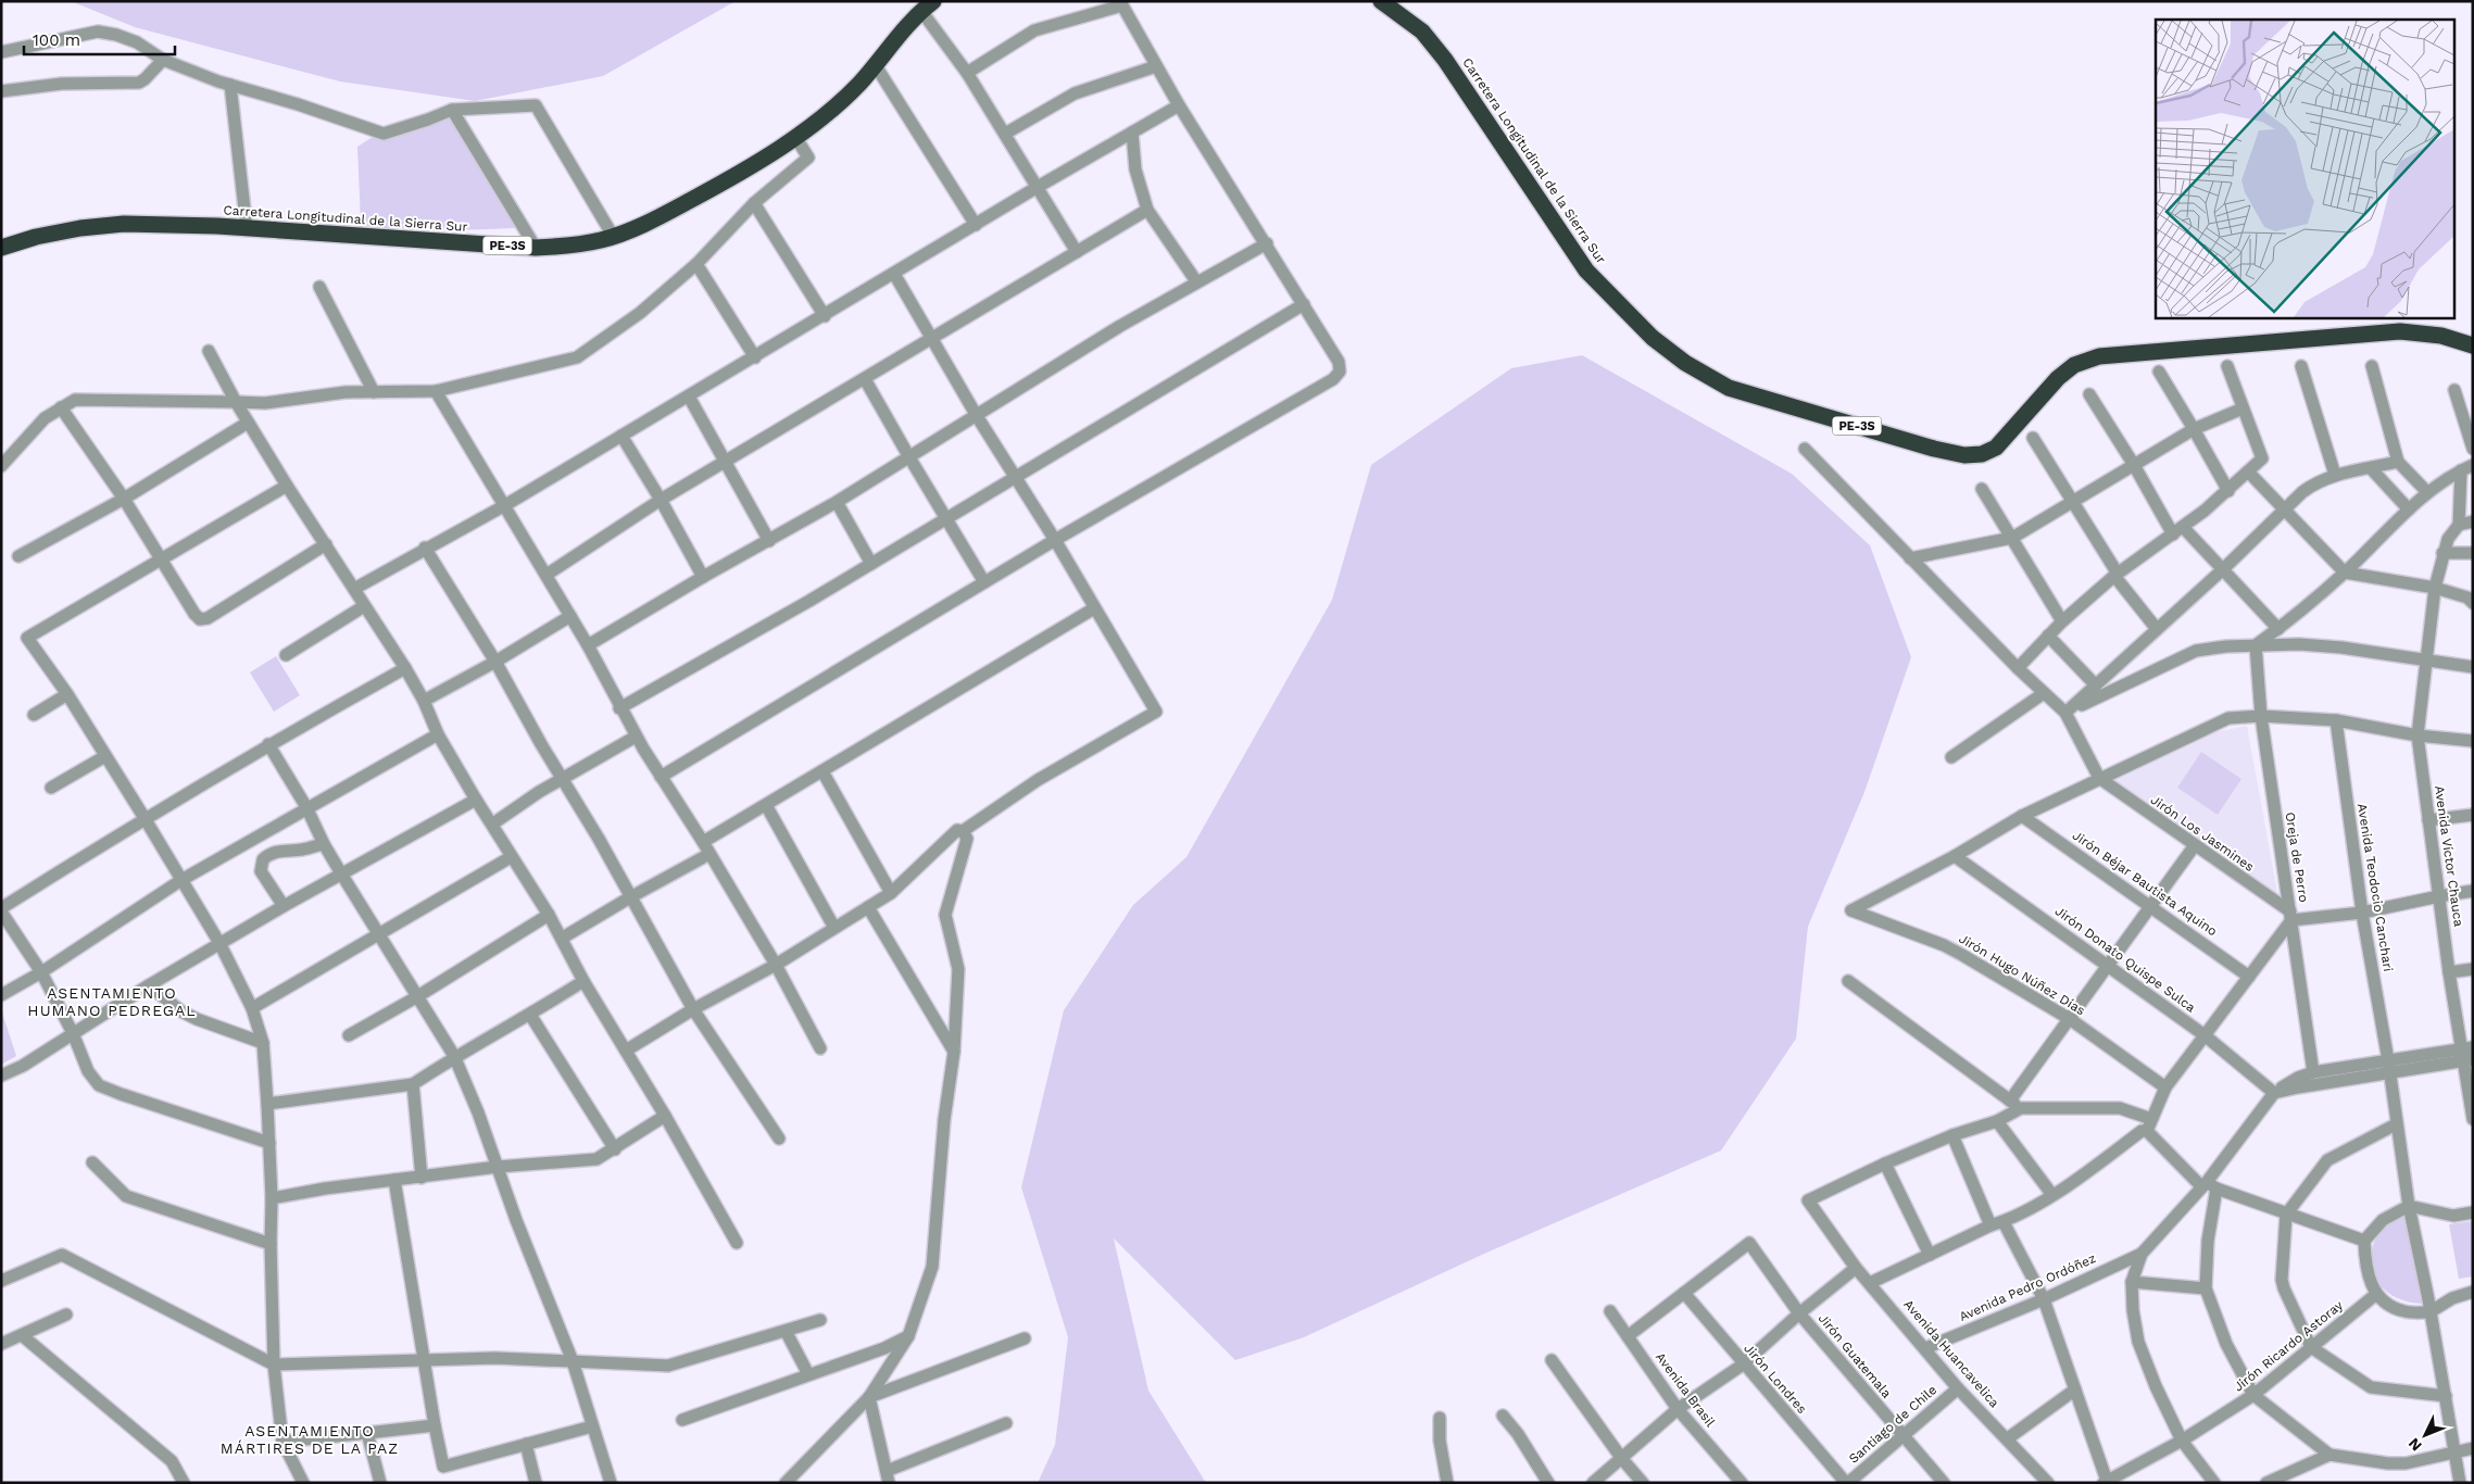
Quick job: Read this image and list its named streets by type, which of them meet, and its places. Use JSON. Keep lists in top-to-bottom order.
{
  "streets": {
    "highway": ["Carretera Longitudinal de la Sierra Sur", "PE-3S"],
    "street": [
      "Jirón Los Jasmines",
      "Avenida Víctor Chauca",
      "Oreja de Perro",
      "Jirón Béjar Bautista Aquino",
      "Avenida Teodocio Canchari",
      "Jirón Donato Quispe Sulca",
      "Jirón Hugo Núñez Días",
      "Avenida Pedro Ordóñez",
      "Jirón Ricardo Astoray",
      "Avenida Huancavelica",
      "Jirón Guatemala",
      "Jirón Londres",
      "Avenida Brasil",
      "Santiago de Chile"
    ]
  },
  "crossings": [
    ["Jirón Los Jasmines", "Oreja de Perro"],
    ["Jirón Donato Quispe Sulca", "Jirón Hugo Núñez Días"],
    ["Avenida Pedro Ordóñez", "Avenida Huancavelica"],
    ["Avenida Huancavelica", "Santiago de Chile"],
    ["Jirón Guatemala", "Jirón Londres"],
    ["Jirón Guatemala", "Santiago de Chile"],
    ["Jirón Londres", "Santiago de Chile"]
  ],
  "districts": ["ASENTAMIENTO HUMANO PEDREGAL", "ASENTAMIENTO MÁRTIRES DE LA PAZ"],
  "scale_bar": "100 m",
  "north": "bottom left"
}
